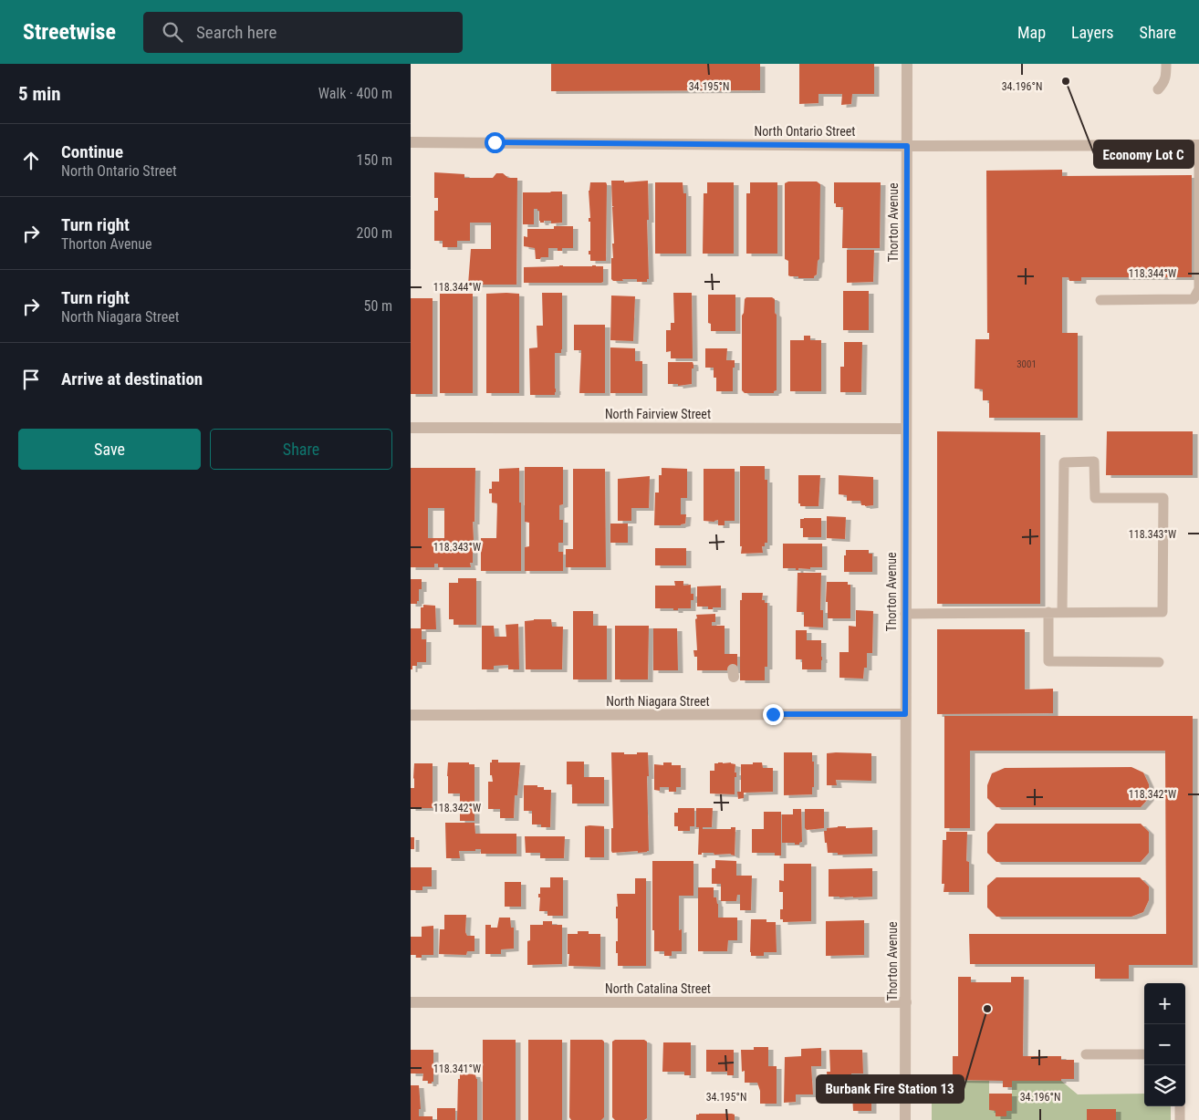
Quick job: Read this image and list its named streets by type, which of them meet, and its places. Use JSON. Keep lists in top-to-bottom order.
{
  "streets": {
    "street": [
      "North Ontario Street",
      "Thorton Avenue",
      "North Fairview Street",
      "North Niagara Street",
      "North Catalina Street"
    ]
  },
  "crossings": [
    ["North Ontario Street", "Thorton Avenue"],
    ["Thorton Avenue", "North Fairview Street"],
    ["Thorton Avenue", "North Niagara Street"],
    ["Thorton Avenue", "North Catalina Street"]
  ],
  "places": ["Economy Lot C", "Burbank Fire Station 13"],
  "house_numbers": ["3001"],
  "page": {
    "header": "Streetwise",
    "search": "Search here",
    "nav": ["Map", "Layers", "Share"],
    "heading": ["5 min", "Walk · 400 m"],
    "list": [
      ["Continue", "North Ontario Street", "150 m"],
      ["Turn right", "Thorton Avenue", "200 m"],
      ["Turn right", "North Niagara Street", "50 m"],
      "Arrive at destination"
    ],
    "buttons": ["Save", "Share"],
    "map_buttons": ["+", "−"]
  },
  "coordinates": [
    "34.195°N",
    "34.196°N",
    "118.344°W",
    "118.343°W",
    "118.342°W",
    "118.341°W"
  ]
}
